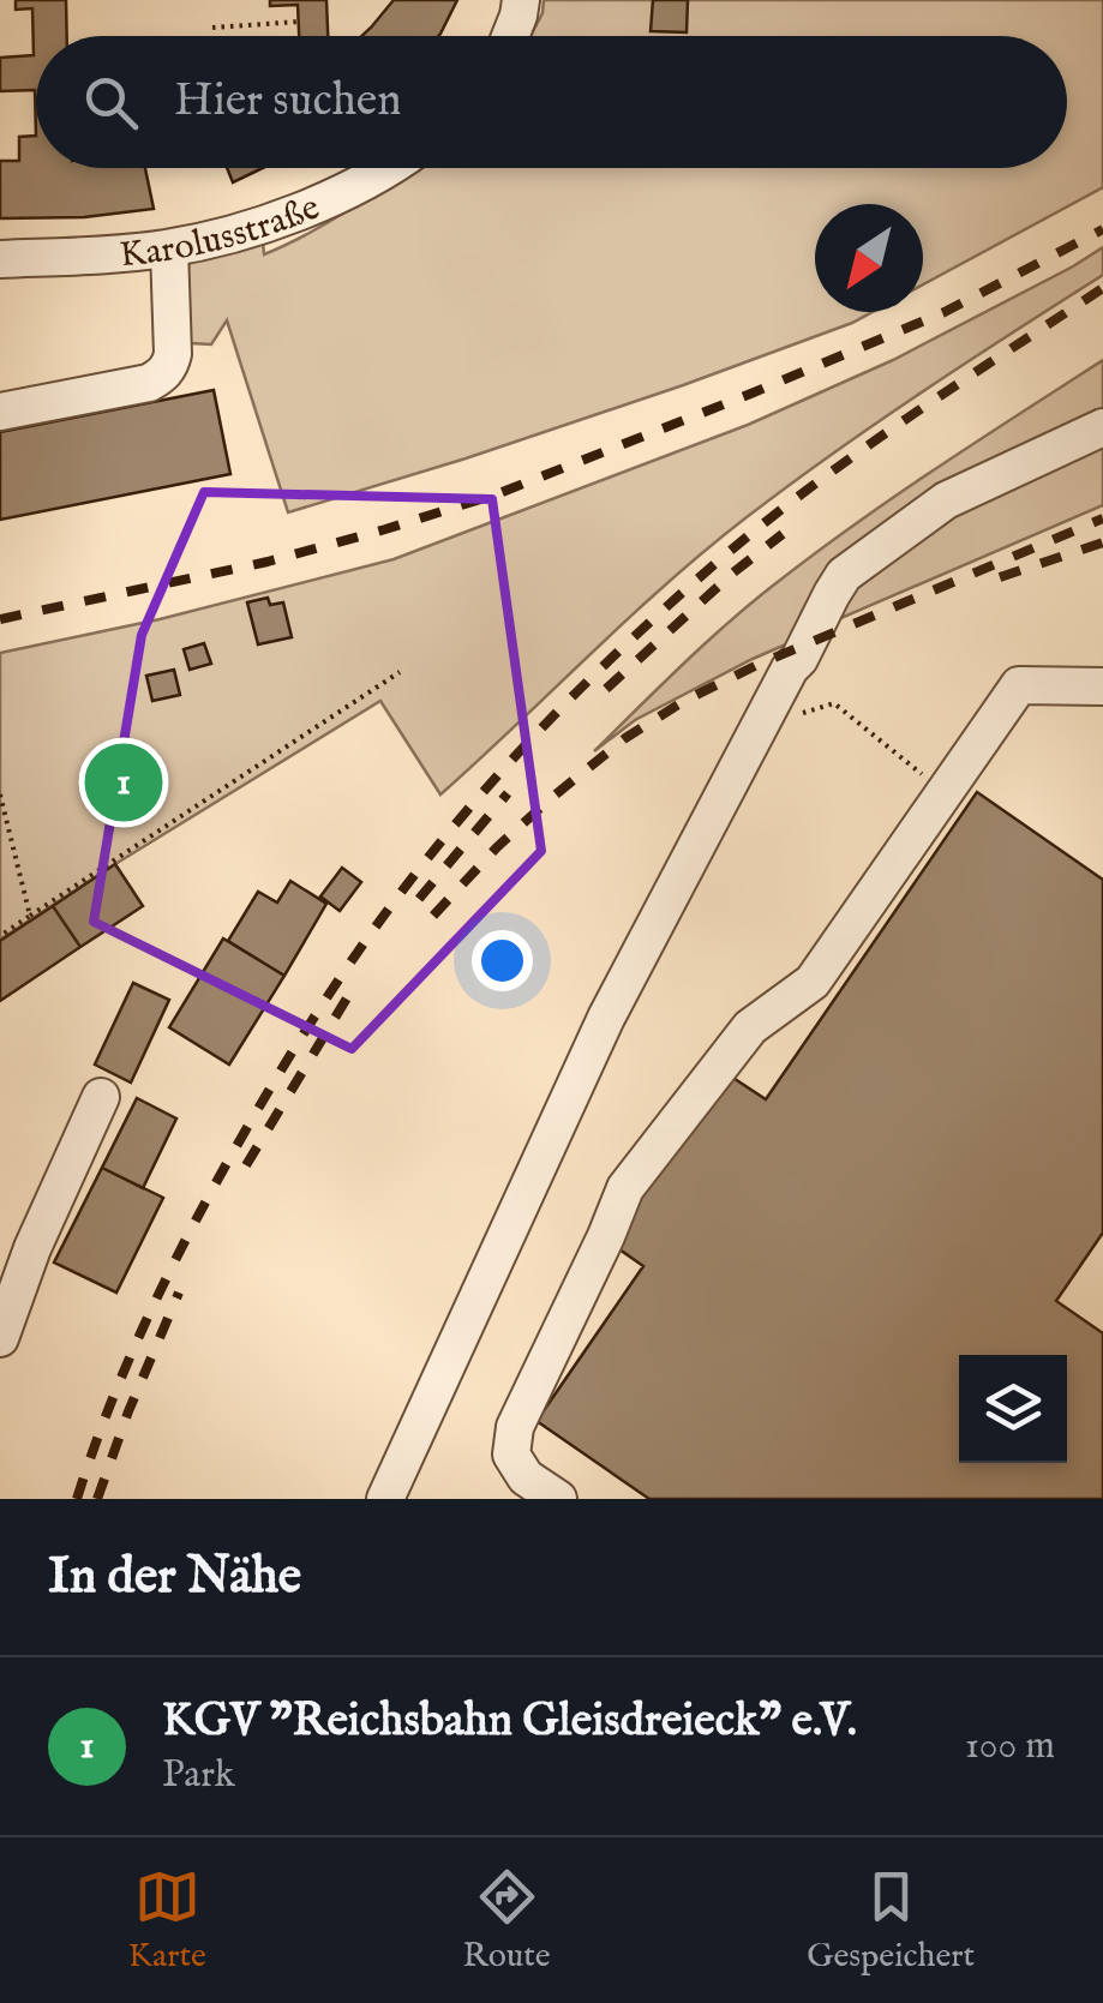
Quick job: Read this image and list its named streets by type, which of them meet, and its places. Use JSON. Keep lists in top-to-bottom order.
{
  "streets": {
    "street": ["Karolusstraße"]
  },
  "north": "bottom left",
  "page": {
    "search": "Hier suchen",
    "pins": "1",
    "heading": "In der Nähe",
    "list": [
      {
        "mark": "1",
        "name": "KGV \"Reichsbahn Gleisdreieck\" e.V.",
        "note": "Park",
        "value": "100 m"
      }
    ],
    "nav": ["Karte", "Route", "Gespeichert"]
  }
}
